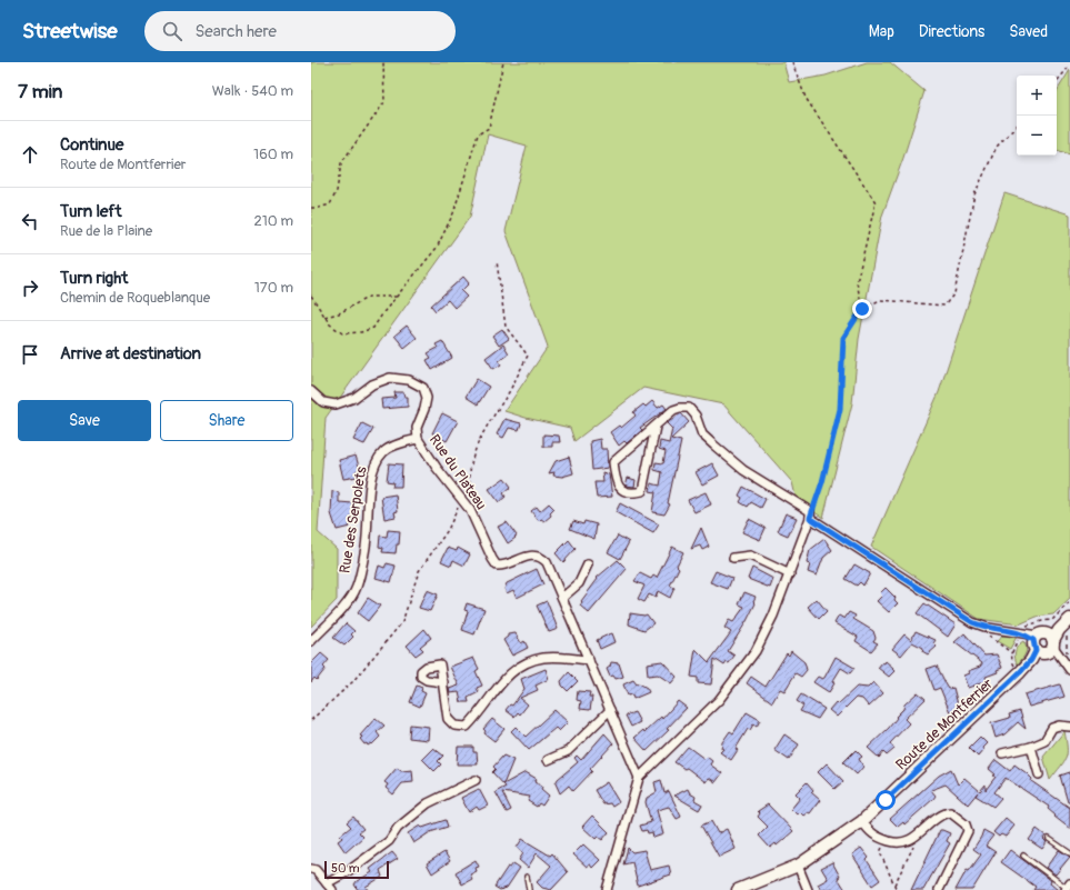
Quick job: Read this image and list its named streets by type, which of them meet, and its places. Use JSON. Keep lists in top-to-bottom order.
{
  "streets": {
    "street": ["Rue du Plateau", "Rue des Serpolets", "Route de Montferrier"]
  },
  "crossings": [
    ["Rue du Plateau", "Rue des Serpolets"]
  ],
  "scale_bar": "50 m",
  "page": {
    "header": "Streetwise",
    "search": "Search here",
    "nav": ["Map", "Directions", "Saved"],
    "heading": ["7 min", "Walk · 540 m"],
    "map_buttons": ["+", "−"],
    "list": [
      ["Continue", "Route de Montferrier", "160 m"],
      ["Turn left", "Rue de la Plaine", "210 m"],
      ["Turn right", "Chemin de Roqueblanque", "170 m"],
      "Arrive at destination"
    ],
    "buttons": ["Save", "Share"],
    "scale": "50 m"
  }
}
